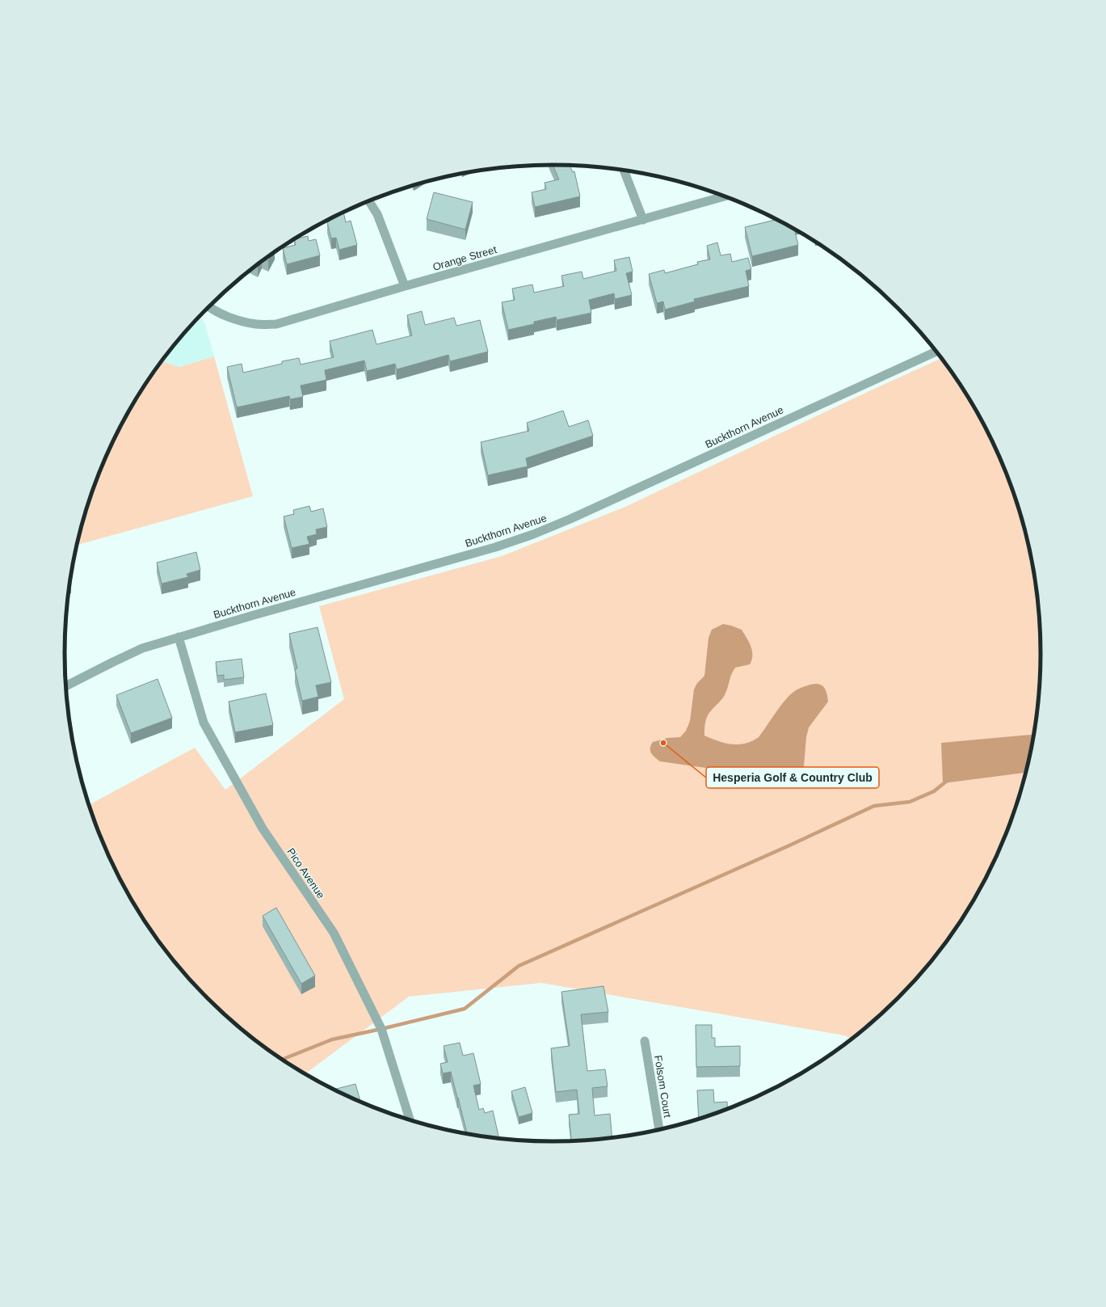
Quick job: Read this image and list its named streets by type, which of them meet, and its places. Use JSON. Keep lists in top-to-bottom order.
{
  "streets": {
    "street": [
      "Orange Street",
      "Buckthorn Avenue",
      "Pico Avenue",
      "Folsom Court"
    ]
  },
  "crossings": [
    ["Buckthorn Avenue", "Pico Avenue"]
  ],
  "places": ["Hesperia Golf & Country Club"]
}
